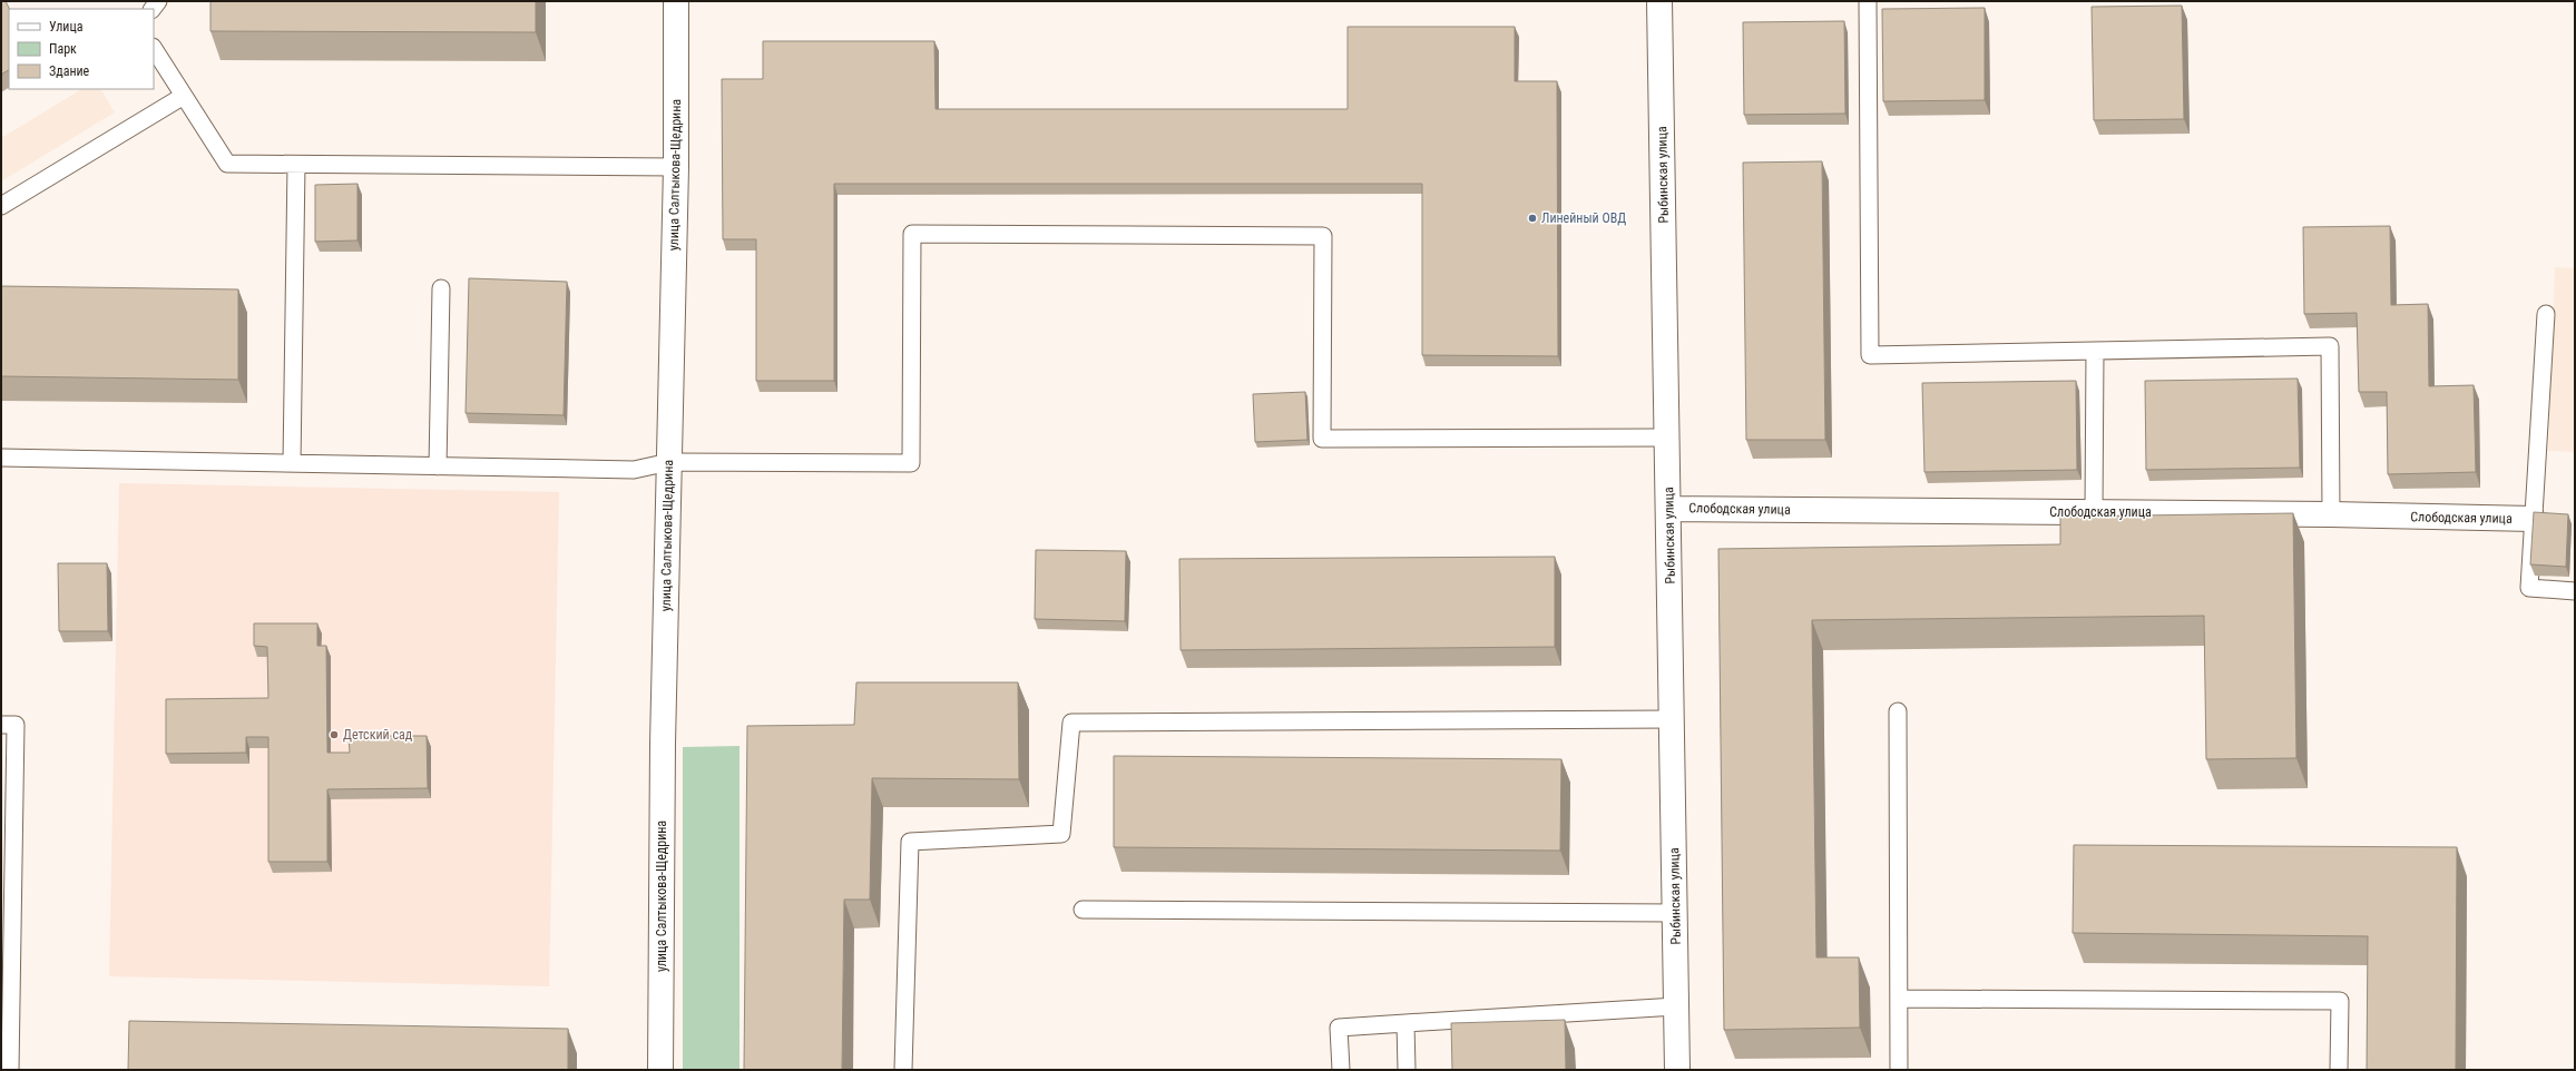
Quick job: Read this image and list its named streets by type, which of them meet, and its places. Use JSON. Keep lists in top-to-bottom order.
{
  "streets": {
    "street": ["улица Салтыкова-Щедрина", "Рыбинская улица", "Слободская улица"]
  },
  "crossings": [
    ["Рыбинская улица", "Слободская улица"]
  ],
  "places": ["Линейный ОВД", "Детский сад"],
  "legend": ["Улица", "Парк", "Здание"]
}
